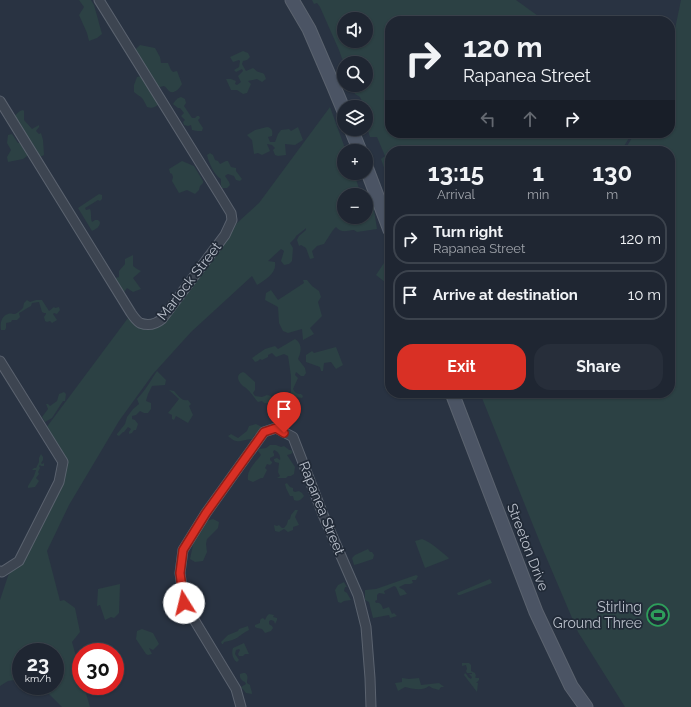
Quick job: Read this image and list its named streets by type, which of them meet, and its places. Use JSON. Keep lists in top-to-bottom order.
{
  "streets": {
    "main road": ["Streeton Drive"],
    "street": ["Marlock Street", "Rapanea Street"]
  },
  "places": {
    "sports": ["Stirling Ground Three"]
  },
  "page": {
    "map_buttons": ["+", "−"],
    "turn": ["120 m", "Rapanea Street"],
    "eta": [
      "13:15",
      "Arrival",
      "1",
      "min",
      "130",
      "m"
    ],
    "list": [
      {
        "name": "Turn right",
        "note": "Rapanea Street",
        "value": "120 m"
      },
      {
        "name": "Arrive at destination",
        "value": "10 m"
      }
    ],
    "buttons": ["Exit", "Share"],
    "speed": "23 km/h",
    "limit": "30"
  }
}
